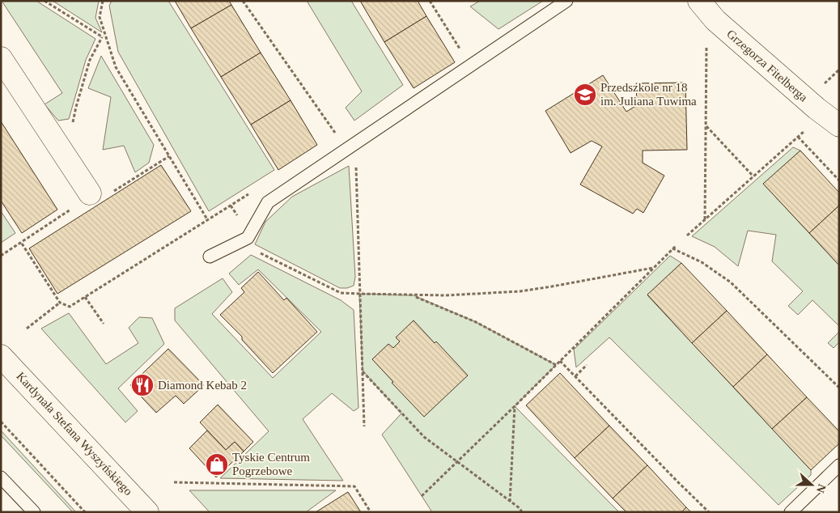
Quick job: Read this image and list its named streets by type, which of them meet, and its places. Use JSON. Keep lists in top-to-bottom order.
{
  "streets": {
    "street": ["Grzegorza Fitelberga", "Kardynała Stefana Wyszyńskiego"]
  },
  "places": {
    "school or university": ["Przedszkole nr 18 im. Juliana Tuwima"],
    "restaurant": ["Diamond Kebab 2"],
    "shop": ["Tyskie Centrum Pogrzebowe"]
  },
  "north": "right"
}
